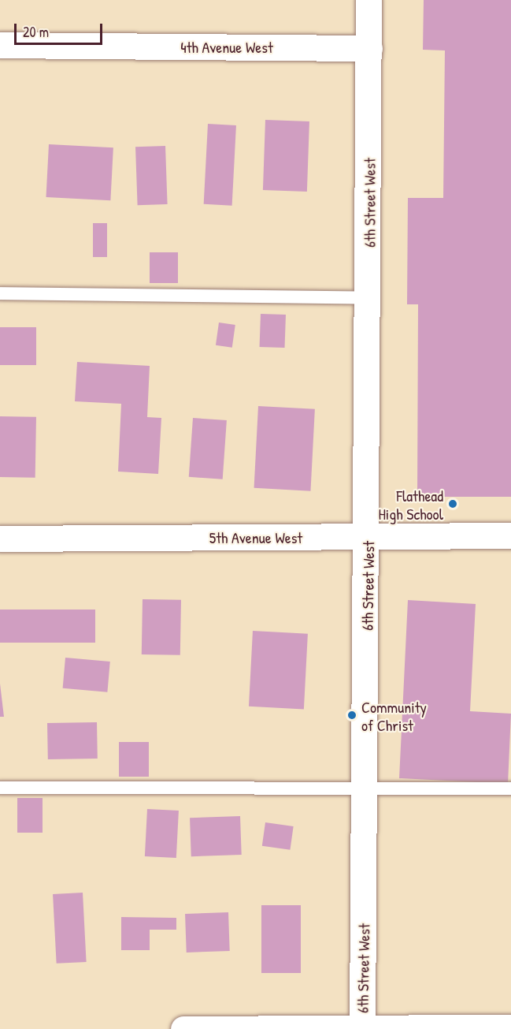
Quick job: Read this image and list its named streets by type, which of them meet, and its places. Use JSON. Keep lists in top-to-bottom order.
{
  "streets": {
    "street": ["4th Avenue West", "6th Street West", "5th Avenue West"]
  },
  "crossings": [
    ["4th Avenue West", "6th Street West"],
    ["6th Street West", "5th Avenue West"]
  ],
  "places": ["Flathead High School", "Community of Christ"],
  "scale_bar": "20 m"
}
